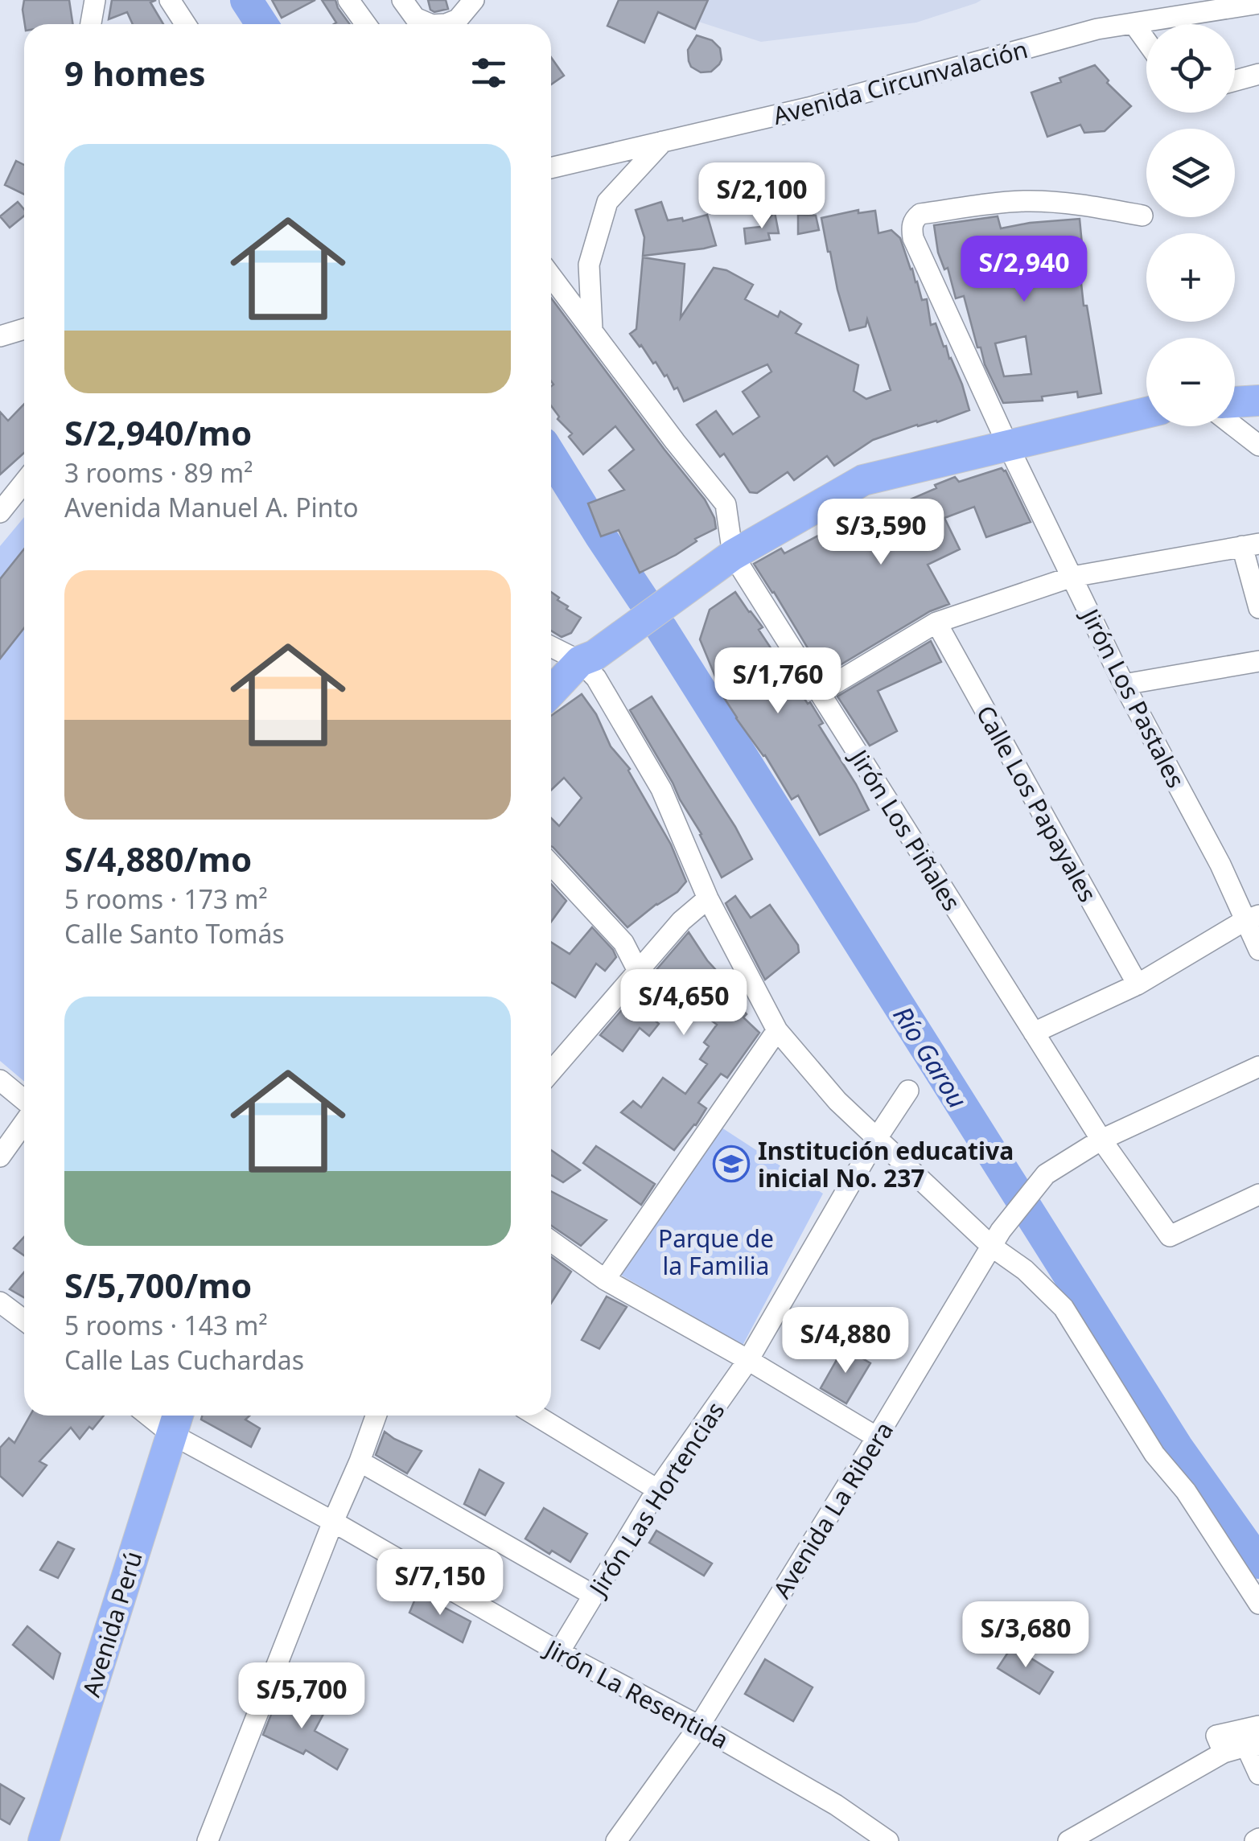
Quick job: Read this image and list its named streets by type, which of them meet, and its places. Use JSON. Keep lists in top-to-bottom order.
{
  "streets": {
    "highway": ["Avenida Perú"],
    "street": [
      "Avenida Circunvalación",
      "Jirón Los Pastales",
      "Calle Los Papayales",
      "Jirón Los Piñales",
      "Jirón Las Hortencias",
      "Avenida La Ribera",
      "Jirón La Resentida"
    ]
  },
  "crossings": [
    ["Jirón Los Piñales", "Avenida La Ribera"],
    ["Jirón Las Hortencias", "Jirón La Resentida"],
    ["Avenida La Ribera", "Jirón La Resentida"],
    ["Avenida Perú", "Jirón La Resentida"]
  ],
  "water": ["Río Garou"],
  "parks": ["Parque de la Familia"],
  "places": {
    "school or university": ["Institución educativa inicial No. 237"]
  },
  "page": {
    "map_buttons": ["+", "−"],
    "heading": "9 homes",
    "list": [
      {
        "name": "S/2,940/mo",
        "note": "3 rooms · 89 m² · Avenida Manuel A. Pinto"
      },
      {
        "name": "S/4,880/mo",
        "note": "5 rooms · 173 m² · Calle Santo Tomás"
      },
      {
        "name": "S/5,700/mo",
        "note": "5 rooms · 143 m² · Calle Las Cuchardas"
      }
    ],
    "price": [
      "S/2,100",
      "S/2,940",
      "S/3,590",
      "S/1,760",
      "S/4,650",
      "S/4,880",
      "S/7,150",
      "S/3,680",
      "S/5,700"
    ]
  }
}
